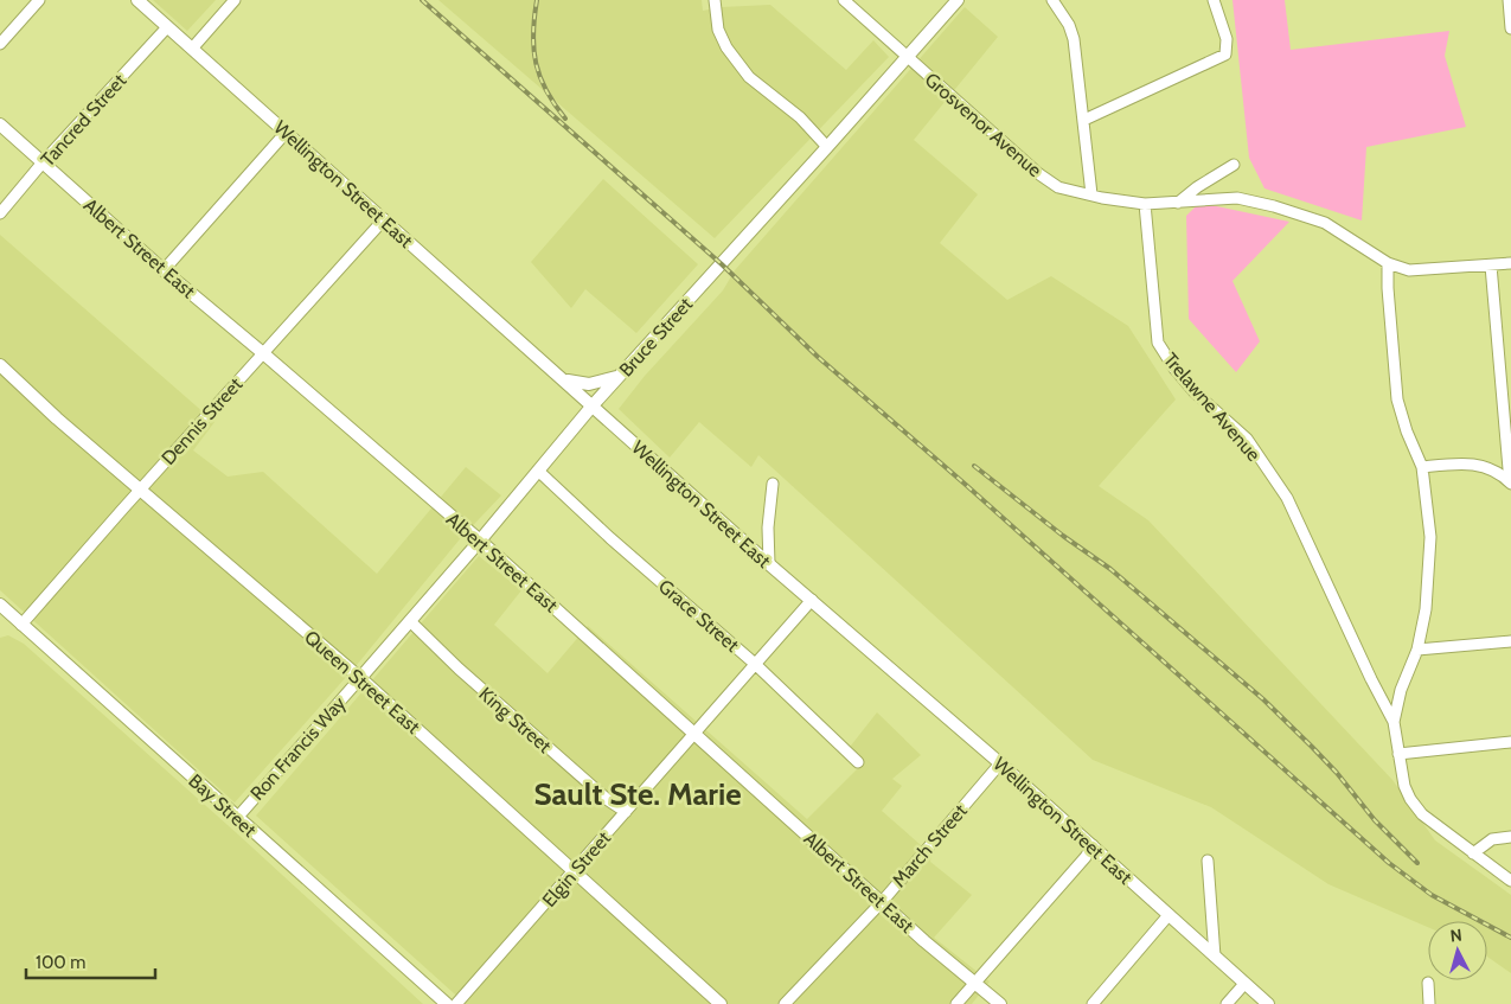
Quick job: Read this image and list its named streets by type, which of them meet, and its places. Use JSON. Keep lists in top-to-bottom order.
{
  "streets": {
    "main road": [
      "Wellington Street East",
      "Albert Street East",
      "Bruce Street",
      "Queen Street East",
      "Bay Street"
    ],
    "street": [
      "Tancred Street",
      "Grosvenor Avenue",
      "Trelawne Avenue",
      "Dennis Street",
      "Grace Street",
      "King Street",
      "Ron Francis Way",
      "March Street",
      "Elgin Street"
    ]
  },
  "crossings": [
    ["Tancred Street", "Wellington Street East"],
    ["Tancred Street", "Albert Street East"],
    ["Grosvenor Avenue", "Bruce Street"],
    ["Grosvenor Avenue", "Trelawne Avenue"],
    ["Wellington Street East", "Bruce Street"],
    ["Wellington Street East", "Dennis Street"],
    ["Wellington Street East", "March Street"],
    ["Wellington Street East", "Elgin Street"],
    ["Albert Street East", "Bruce Street"],
    ["Albert Street East", "Dennis Street"],
    ["Albert Street East", "March Street"],
    ["Albert Street East", "Elgin Street"],
    ["Bruce Street", "Grace Street"],
    ["Bruce Street", "Queen Street East"],
    ["Bruce Street", "King Street"],
    ["Bruce Street", "Ron Francis Way"],
    ["Dennis Street", "Queen Street East"],
    ["Dennis Street", "Bay Street"],
    ["Grace Street", "Elgin Street"],
    ["Queen Street East", "Ron Francis Way"],
    ["Queen Street East", "Elgin Street"],
    ["King Street", "Elgin Street"],
    ["Ron Francis Way", "Bay Street"]
  ],
  "districts": ["Sault Ste. Marie"],
  "scale_bar": "100 m",
  "north": "top"
}
